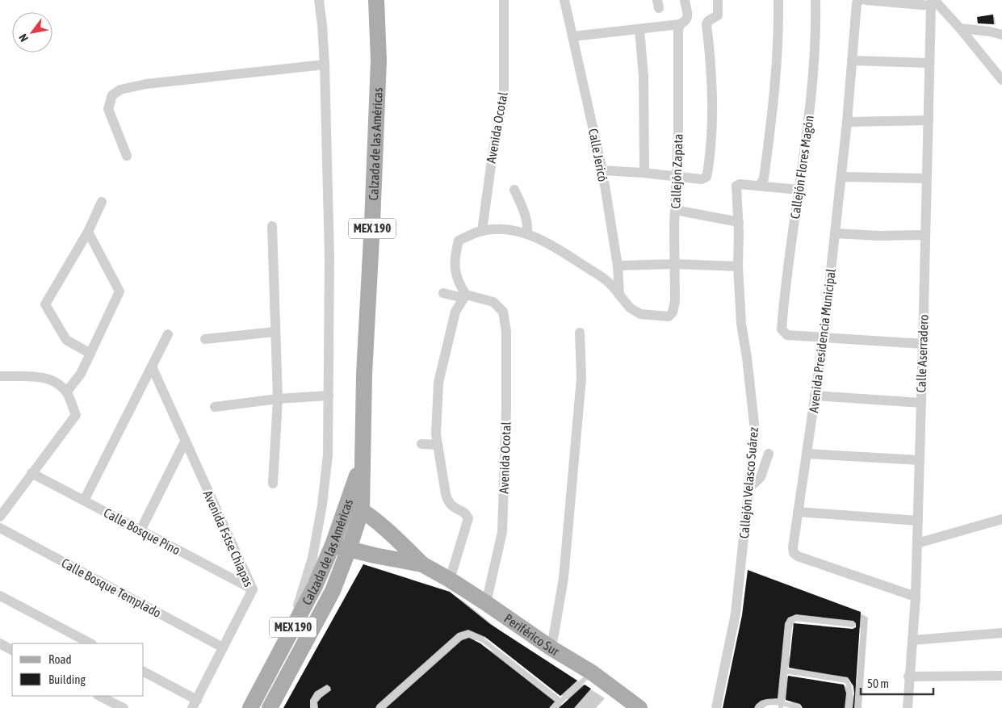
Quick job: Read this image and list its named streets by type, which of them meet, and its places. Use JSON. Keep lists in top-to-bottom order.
{
  "streets": {
    "main road": ["Calzada de las Américas", "MEX 190", "Periférico Sur"],
    "street": [
      "Avenida Ocotal",
      "Calle Jericó",
      "Callejón Flores Magón",
      "Callejón Zapata",
      "Avenida Presidencia Municipal",
      "Calle Aserradero",
      "Callejón Velasco Suárez",
      "Calle Bosque Pino",
      "Avenida Fstse Chiapas",
      "Calle Bosque Templado"
    ]
  },
  "crossings": [
    ["Avenida Ocotal", "Periférico Sur"],
    ["Calzada de las Américas", "Periférico Sur"],
    ["Calle Jericó", "Callejón Zapata"],
    ["Callejón Flores Magón", "Avenida Presidencia Municipal"],
    ["Avenida Presidencia Municipal", "Calle Aserradero"],
    ["Calle Bosque Pino", "Avenida Fstse Chiapas"],
    ["Avenida Fstse Chiapas", "Calle Bosque Templado"]
  ],
  "legend": ["Road", "Building"],
  "scale_bar": "50 m",
  "north": "bottom left"
}
